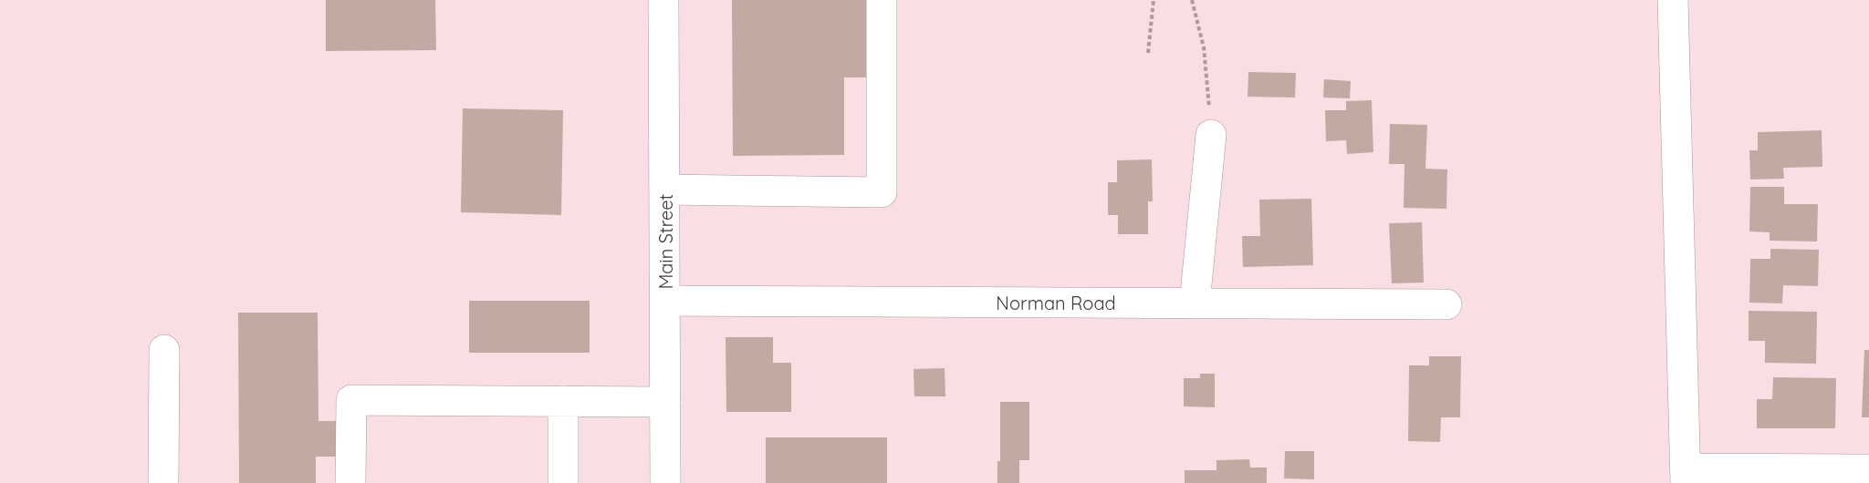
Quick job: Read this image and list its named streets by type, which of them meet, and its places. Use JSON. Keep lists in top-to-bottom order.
{
  "streets": {
    "street": ["Main Street", "Norman Road"]
  },
  "crossings": [
    ["Main Street", "Norman Road"]
  ]
}
